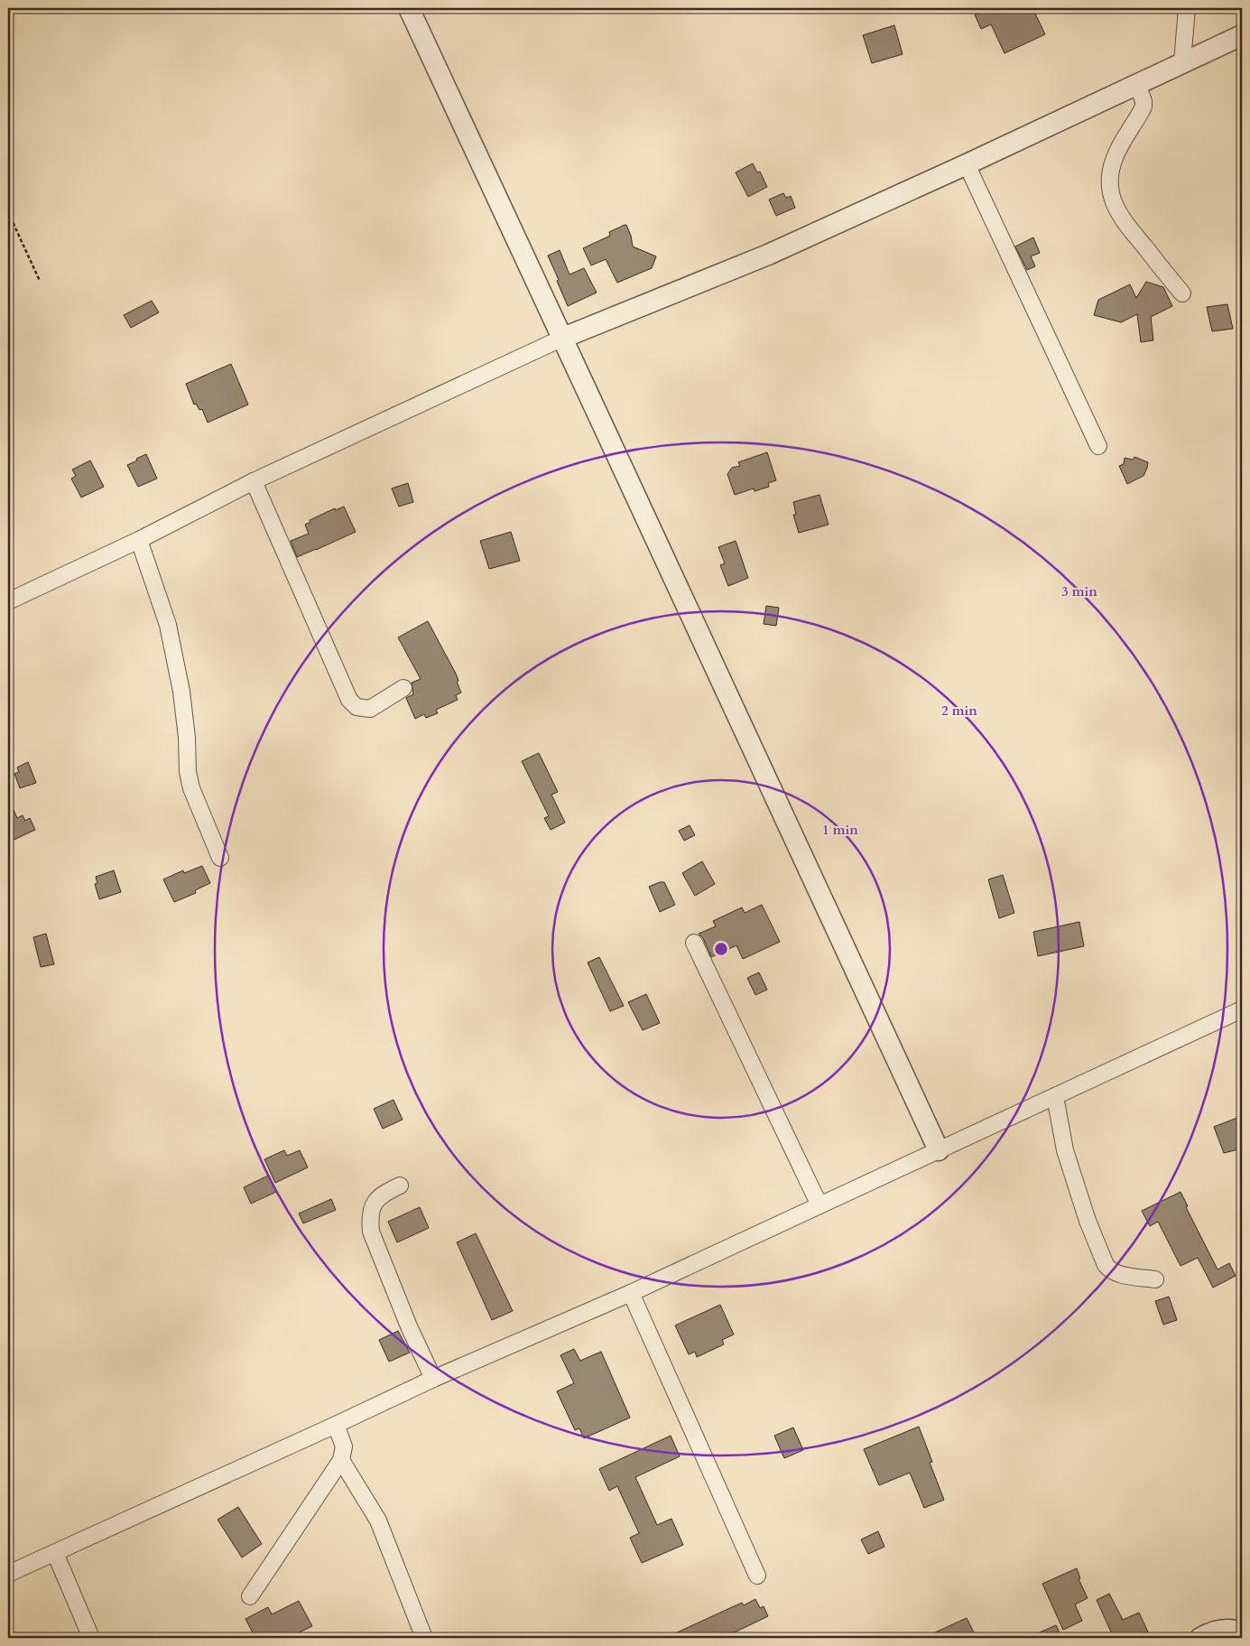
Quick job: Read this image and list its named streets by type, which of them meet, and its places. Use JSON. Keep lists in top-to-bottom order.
{
  "rings": ["3 min", "2 min", "1 min"]
}
